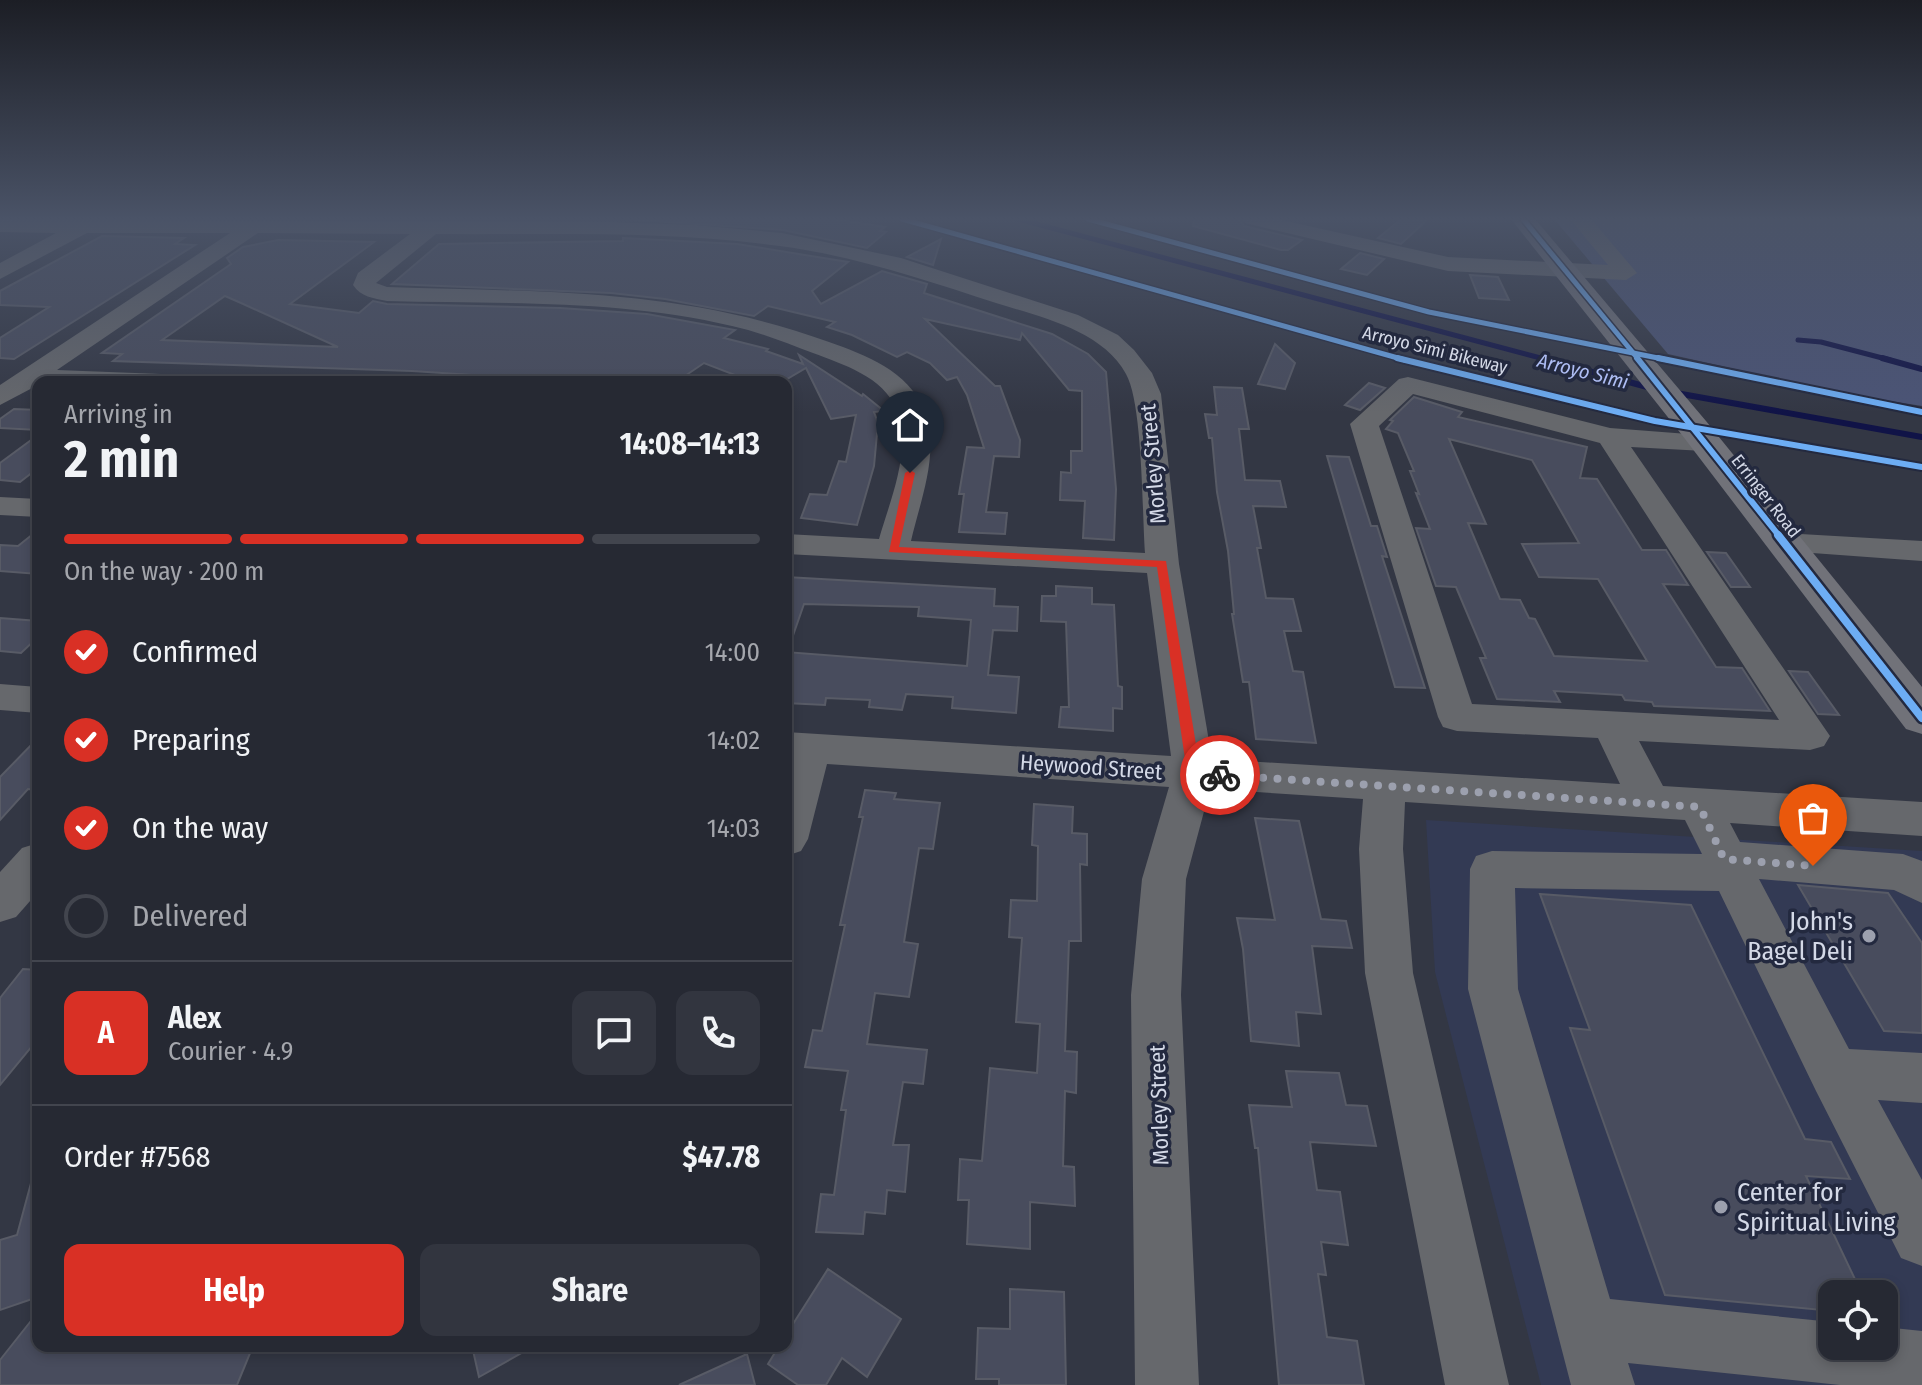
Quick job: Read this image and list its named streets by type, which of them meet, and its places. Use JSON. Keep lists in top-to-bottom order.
{
  "streets": {
    "main road": ["Erringer Road"],
    "street": ["Morley Street", "Heywood Street"],
    "cycle path": ["Arroyo Simi Bikeway"]
  },
  "crossings": [
    ["Morley Street", "Heywood Street"]
  ],
  "water": ["Arroyo Simi"],
  "places": ["John's Bagel Deli", "Center for Spiritual Living"],
  "page": {
    "heading": ["2 min", "Arriving in", "14:08–14:13"],
    "panel": [
      "Alex",
      "Courier · 4.9",
      "Order #7568",
      "$47.78"
    ],
    "bar": "On the way · 200 m",
    "list": [
      ["Confirmed", "14:00"],
      ["Preparing", "14:02"],
      ["On the way", "14:03"],
      "Delivered"
    ],
    "round": "A",
    "buttons": ["Help", "Share"]
  }
}
